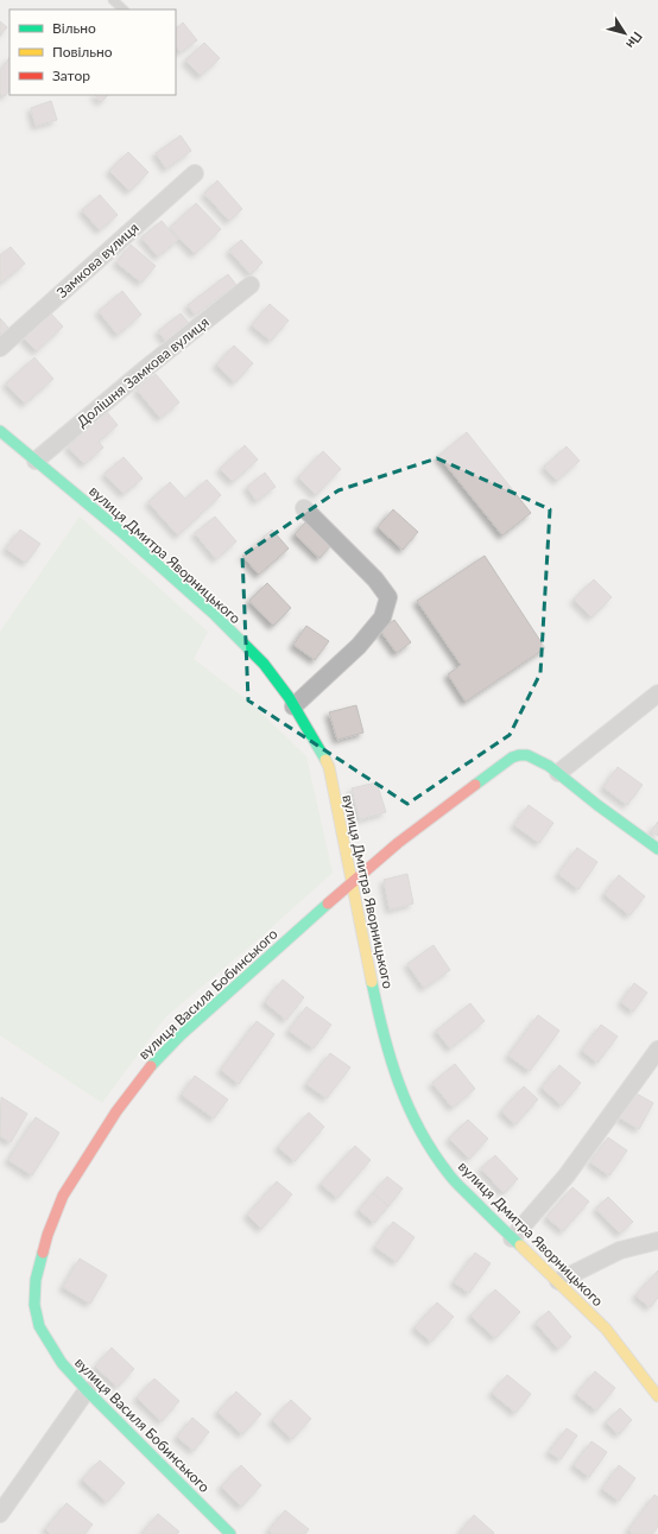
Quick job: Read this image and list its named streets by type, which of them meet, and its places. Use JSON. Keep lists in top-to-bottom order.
{
  "streets": {
    "street": [
      "Замкова вулиця",
      "Долішня Замкова вулиця",
      "вулиця Дмитра Яворницького",
      "вулиця Василя Бобинського"
    ]
  },
  "crossings": [
    ["Долішня Замкова вулиця", "вулиця Дмитра Яворницького"],
    ["вулиця Дмитра Яворницького", "вулиця Василя Бобинського"]
  ],
  "legend": ["Вільно", "Повільно", "Затор"],
  "north": "bottom right"
}
